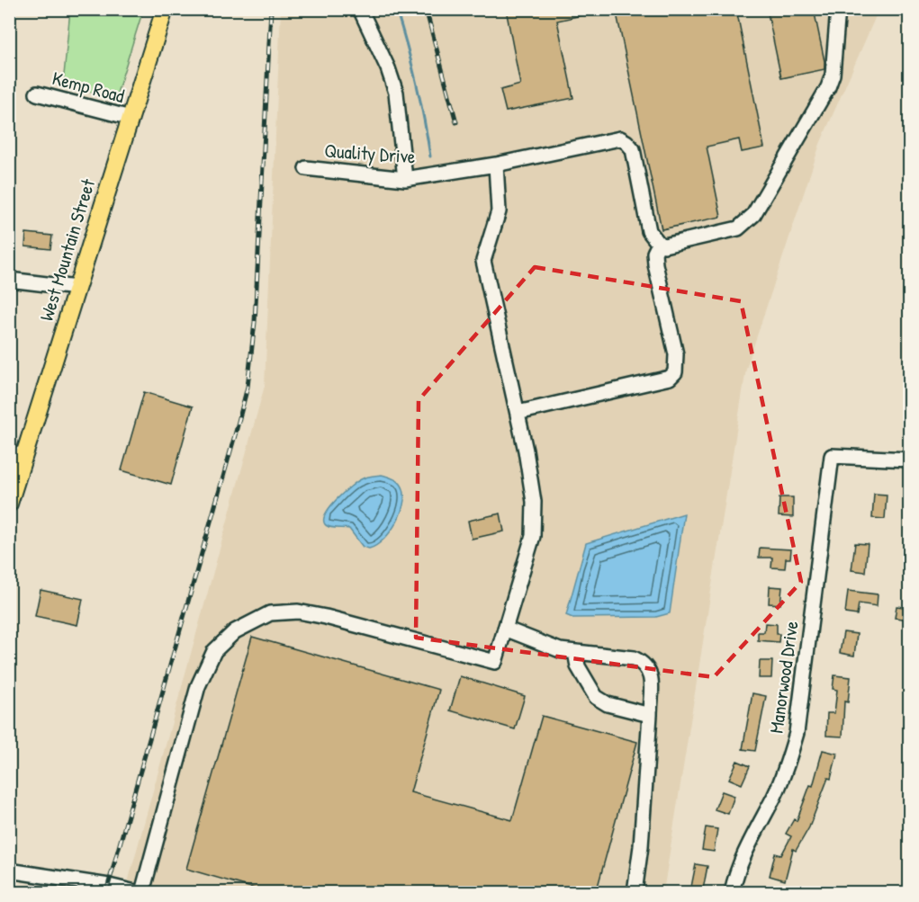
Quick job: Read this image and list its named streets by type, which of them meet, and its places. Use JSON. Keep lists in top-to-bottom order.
{
  "streets": {
    "main road": ["West Mountain Street"],
    "street": ["Kemp Road", "Quality Drive", "Manorwood Drive"]
  },
  "crossings": [
    ["Kemp Road", "West Mountain Street"]
  ]
}
